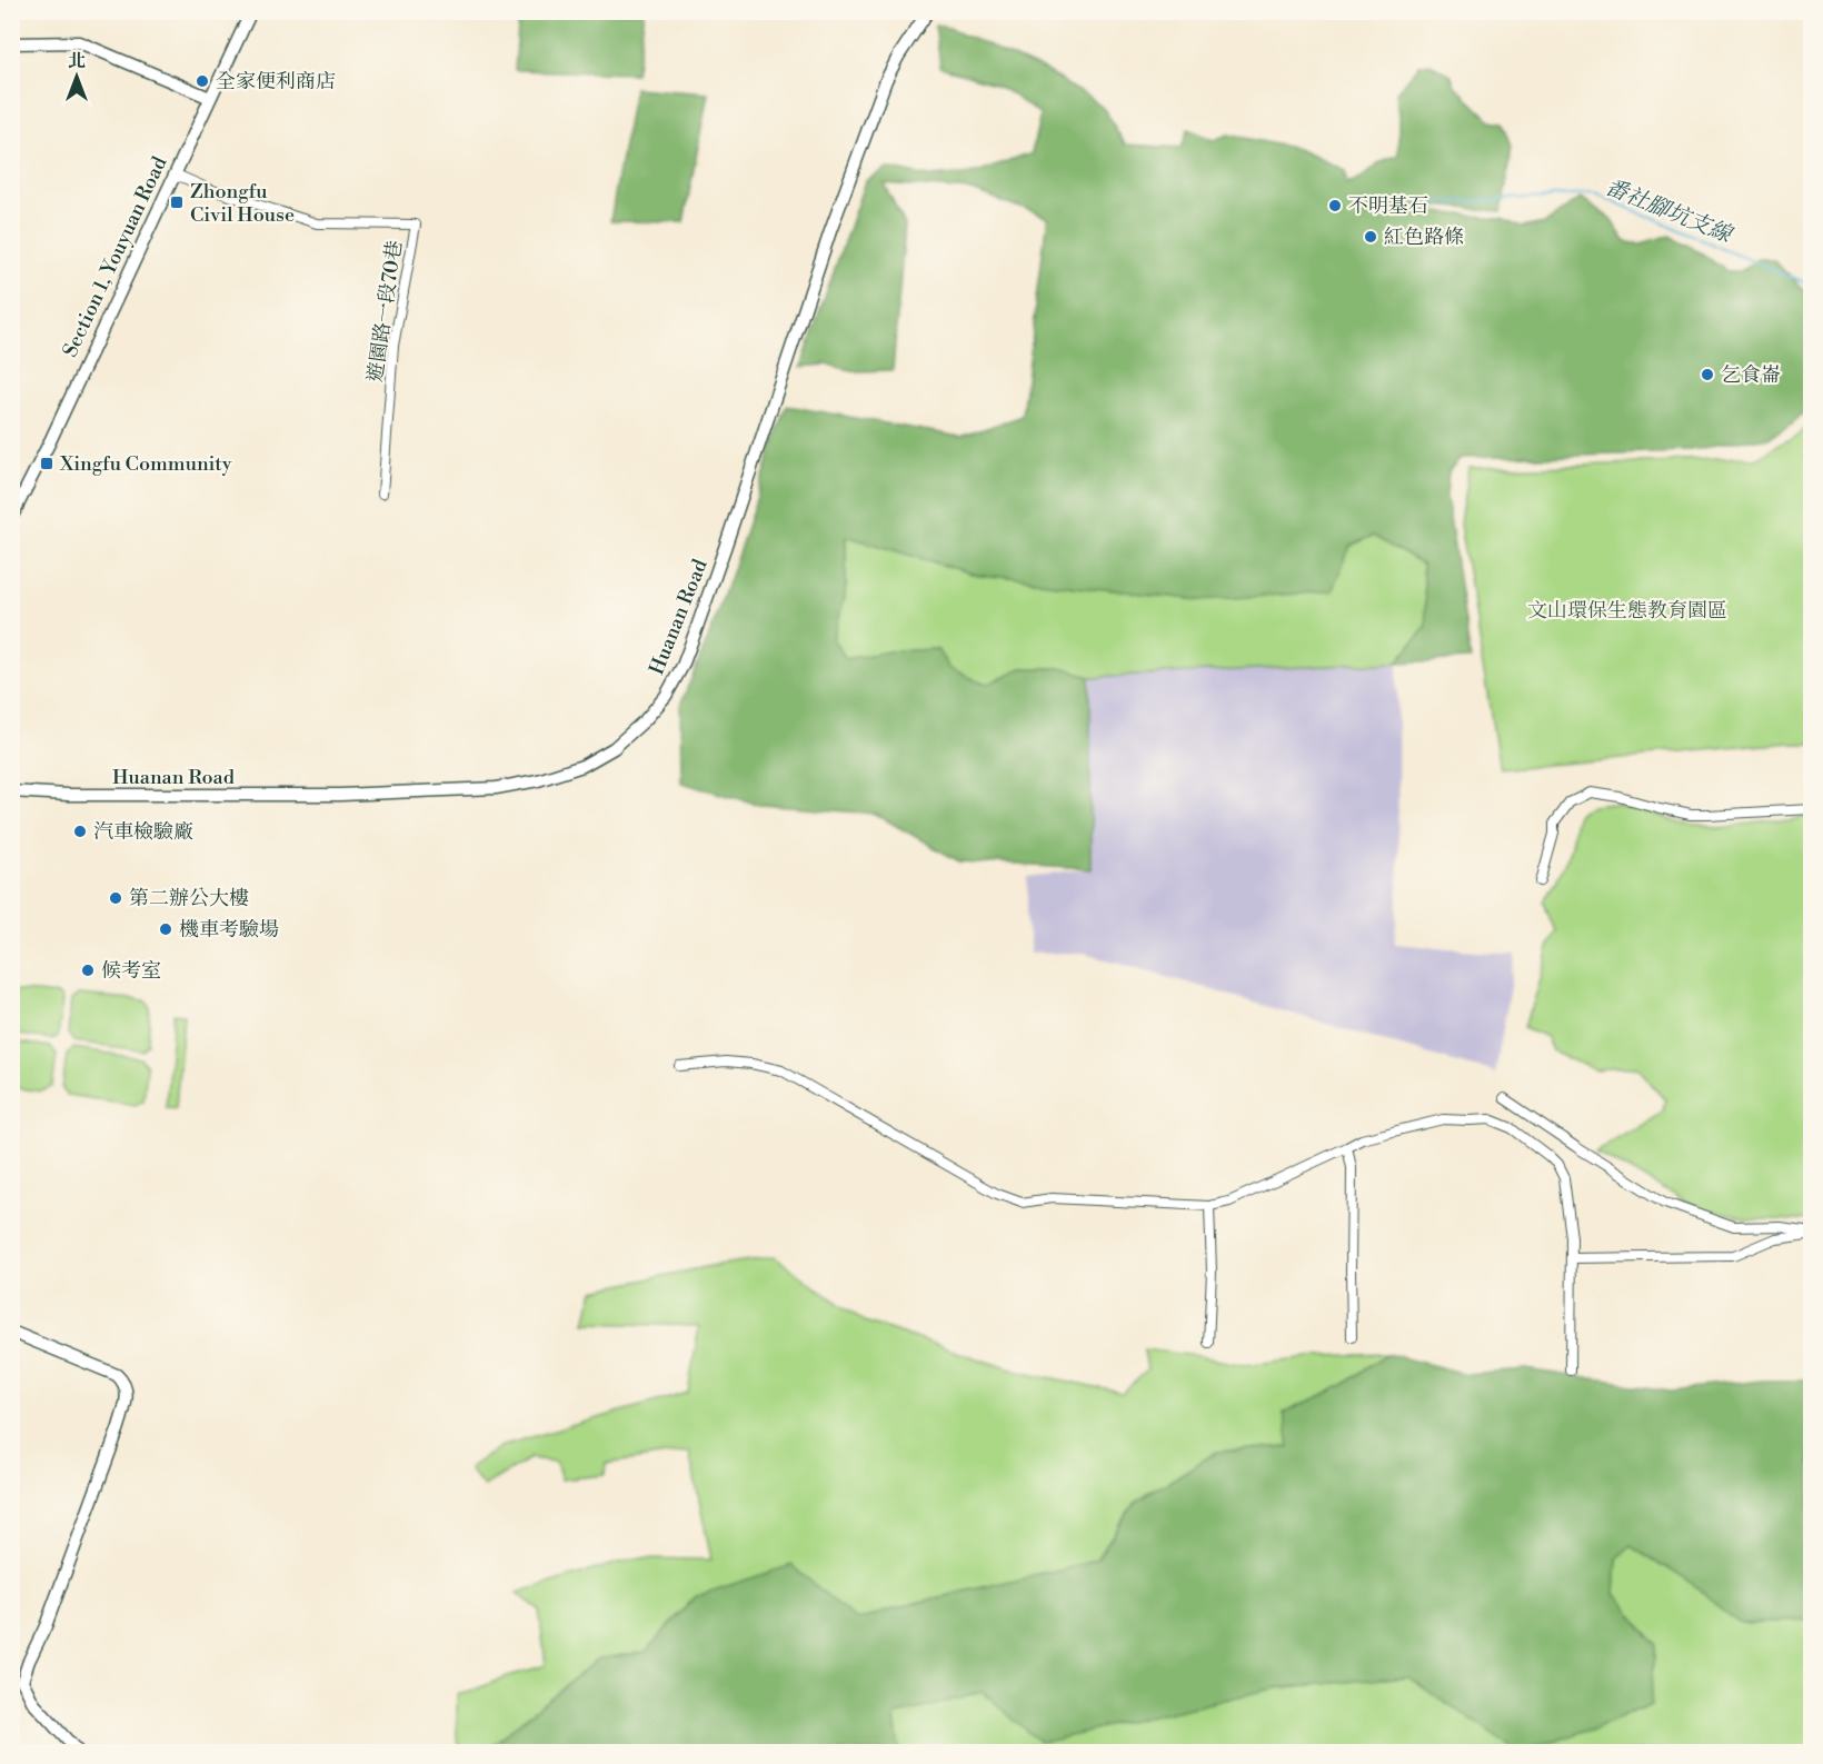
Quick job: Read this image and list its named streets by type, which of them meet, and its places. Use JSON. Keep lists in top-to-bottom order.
{
  "streets": {
    "street": ["Section 1, Youyuan Road", "遊園路一段70巷", "Huanan Road"]
  },
  "crossings": [
    ["Section 1, Youyuan Road", "遊園路一段70巷"]
  ],
  "water": ["番社腳坑支線"],
  "parks": ["文山環保生態教育園區"],
  "places": {
    "other": [
      "全家便利商店",
      "不明基石",
      "紅色路條",
      "乞食崙",
      "汽車檢驗廠",
      "第二辦公大樓",
      "機車考驗場",
      "候考室"
    ],
    "transit": ["Zhongfu Civil House", "Xingfu Community"]
  },
  "north": "top"
}
